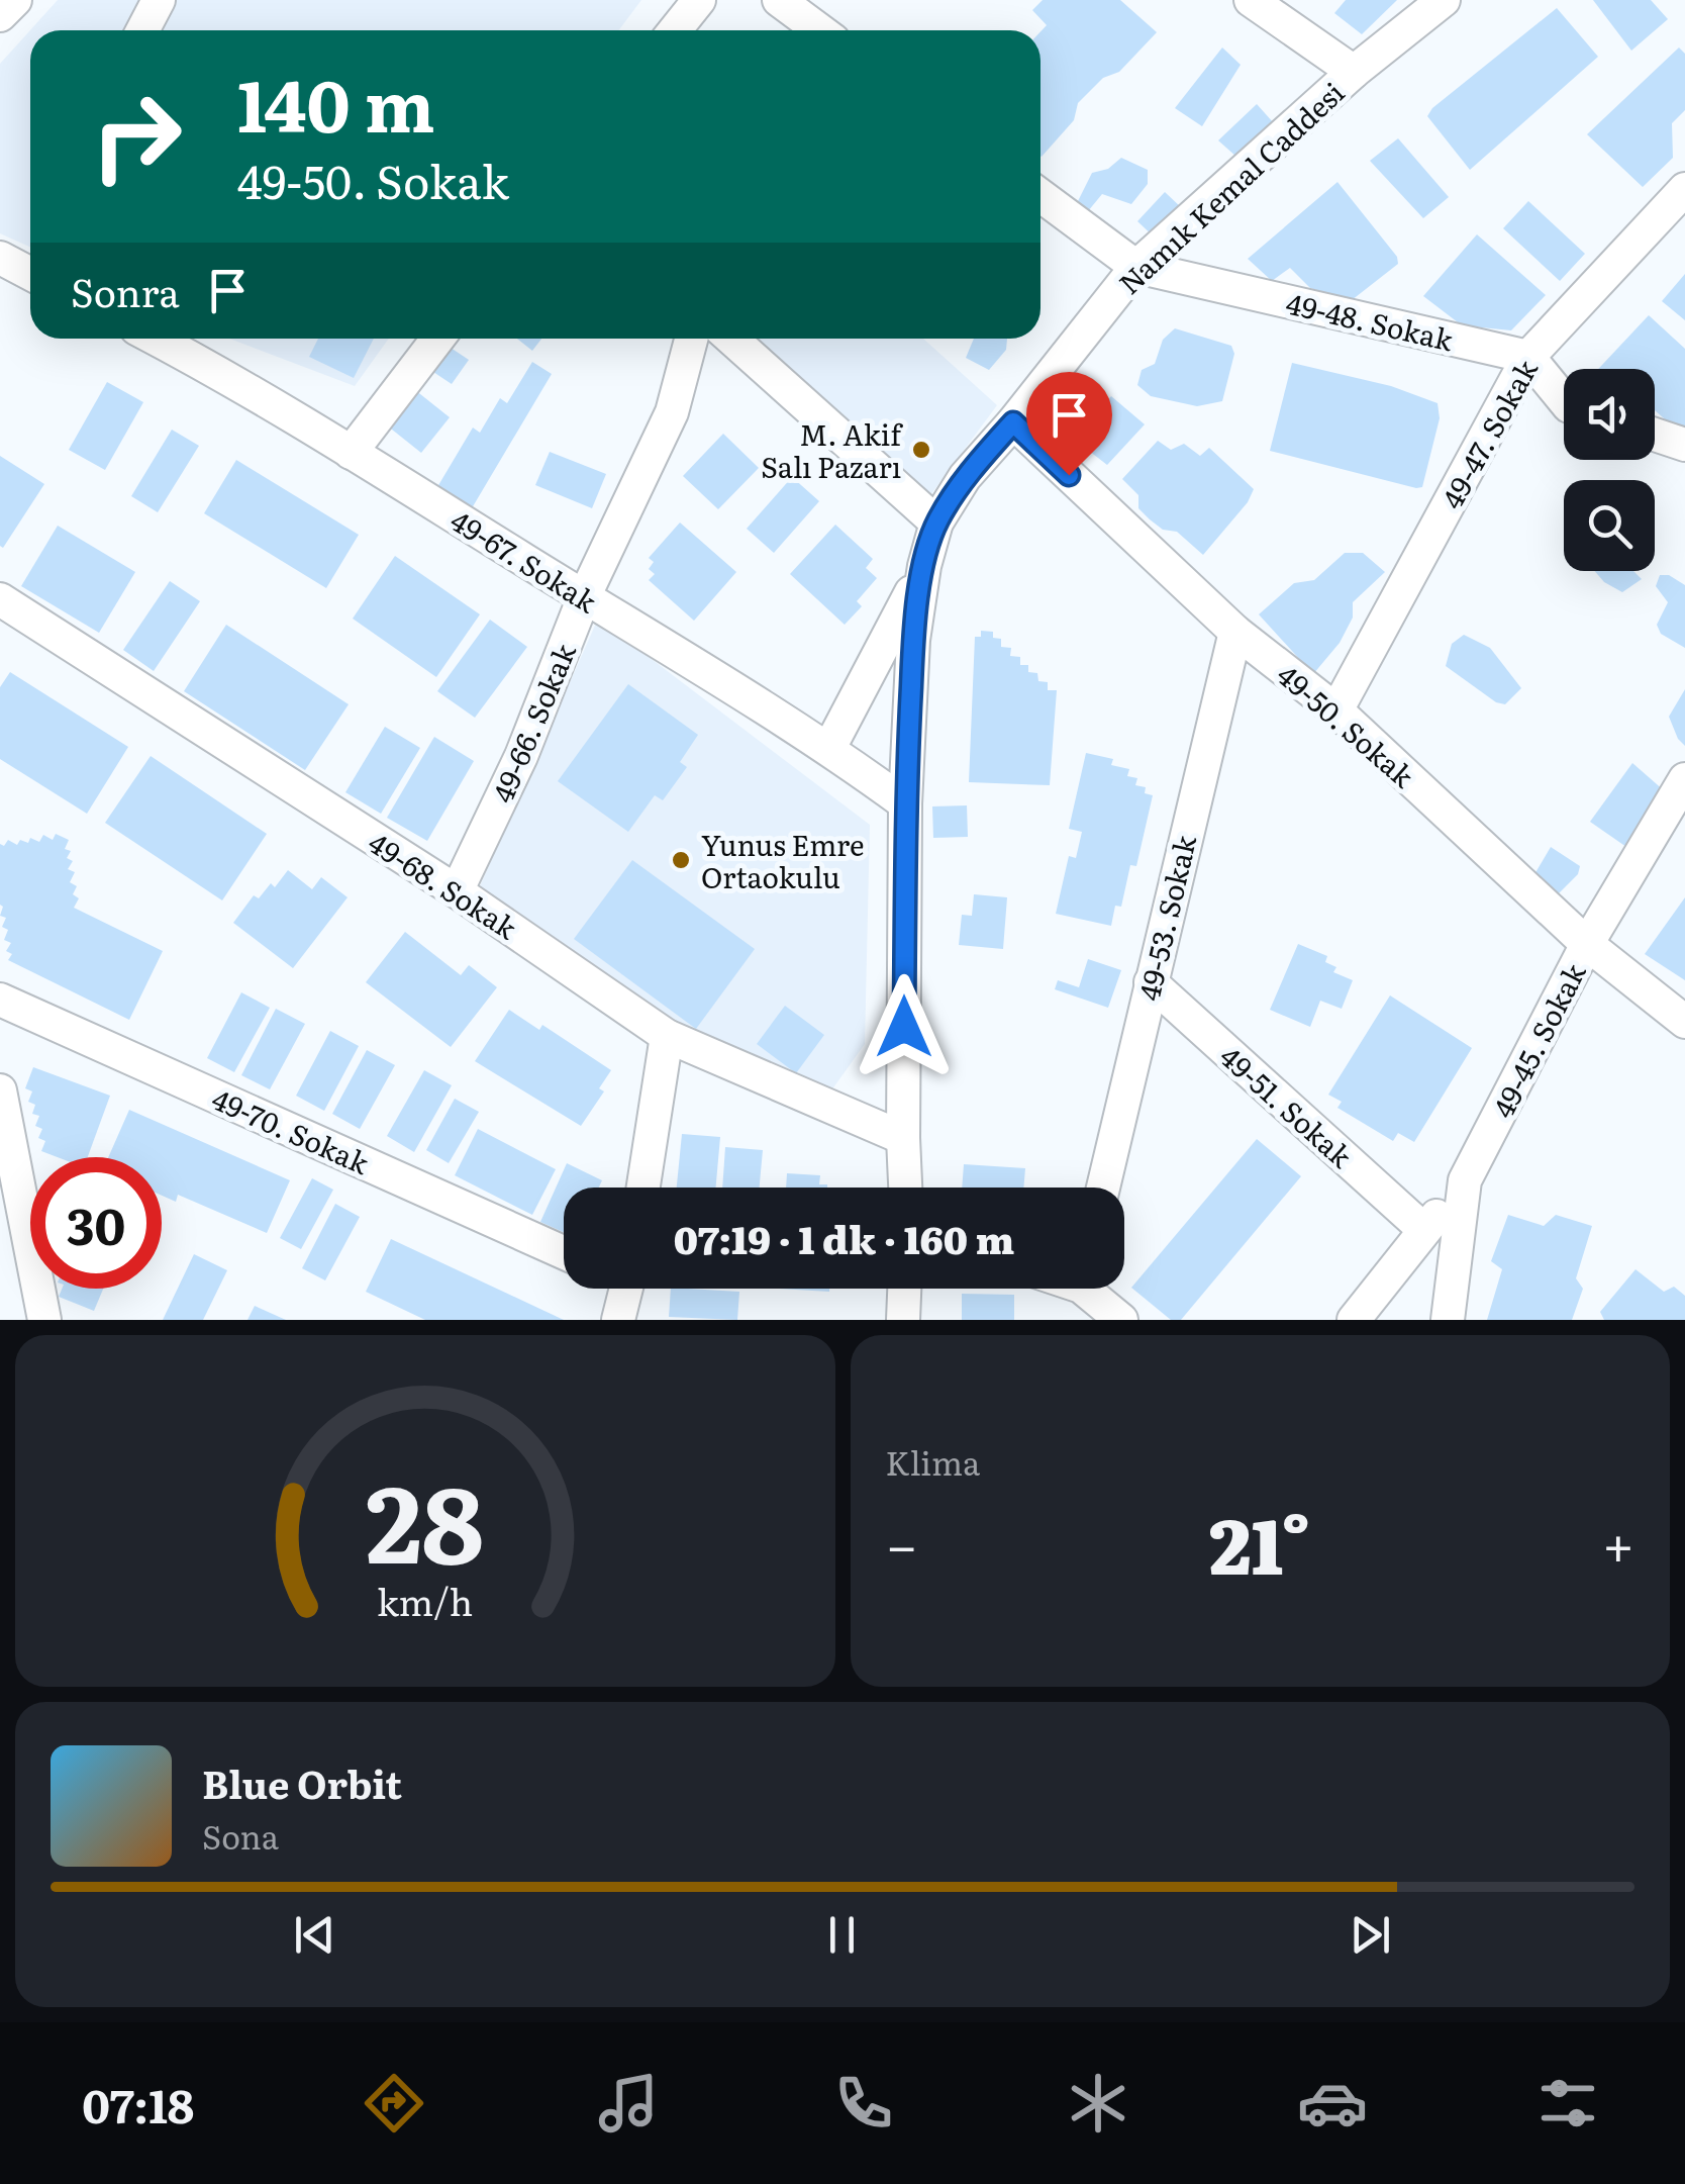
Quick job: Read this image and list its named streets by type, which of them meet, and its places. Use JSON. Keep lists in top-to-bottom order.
{
  "streets": {
    "street": [
      "Namık Kemal Caddesi",
      "49-48. Sokak",
      "49-47. Sokak",
      "49-67. Sokak",
      "49-66. Sokak",
      "49-50. Sokak",
      "49-68. Sokak",
      "49-53. Sokak",
      "49-45. Sokak",
      "49-51. Sokak",
      "49-70. Sokak"
    ]
  },
  "crossings": [
    ["Namık Kemal Caddesi", "49-48. Sokak"],
    ["Namık Kemal Caddesi", "49-67. Sokak"],
    ["Namık Kemal Caddesi", "49-50. Sokak"],
    ["Namık Kemal Caddesi", "49-68. Sokak"],
    ["49-48. Sokak", "49-47. Sokak"],
    ["49-47. Sokak", "49-50. Sokak"],
    ["49-67. Sokak", "49-66. Sokak"],
    ["49-66. Sokak", "49-68. Sokak"],
    ["49-50. Sokak", "49-53. Sokak"],
    ["49-50. Sokak", "49-45. Sokak"],
    ["49-53. Sokak", "49-51. Sokak"]
  ],
  "places": ["M. Akif Salı Pazarı", "Yunus Emre Ortaokulu"],
  "page": {
    "turn": ["140 m", "49-50. Sokak"],
    "then": "Sonra",
    "limit": "30",
    "trip": "07:19 · 1 dk · 160 m",
    "tile": "Klima",
    "heat": ["−", "21°", "+"],
    "song": ["Blue Orbit", "Sona"],
    "tabs": "07:18",
    "gauge": ["28", "km/h"]
  }
}
